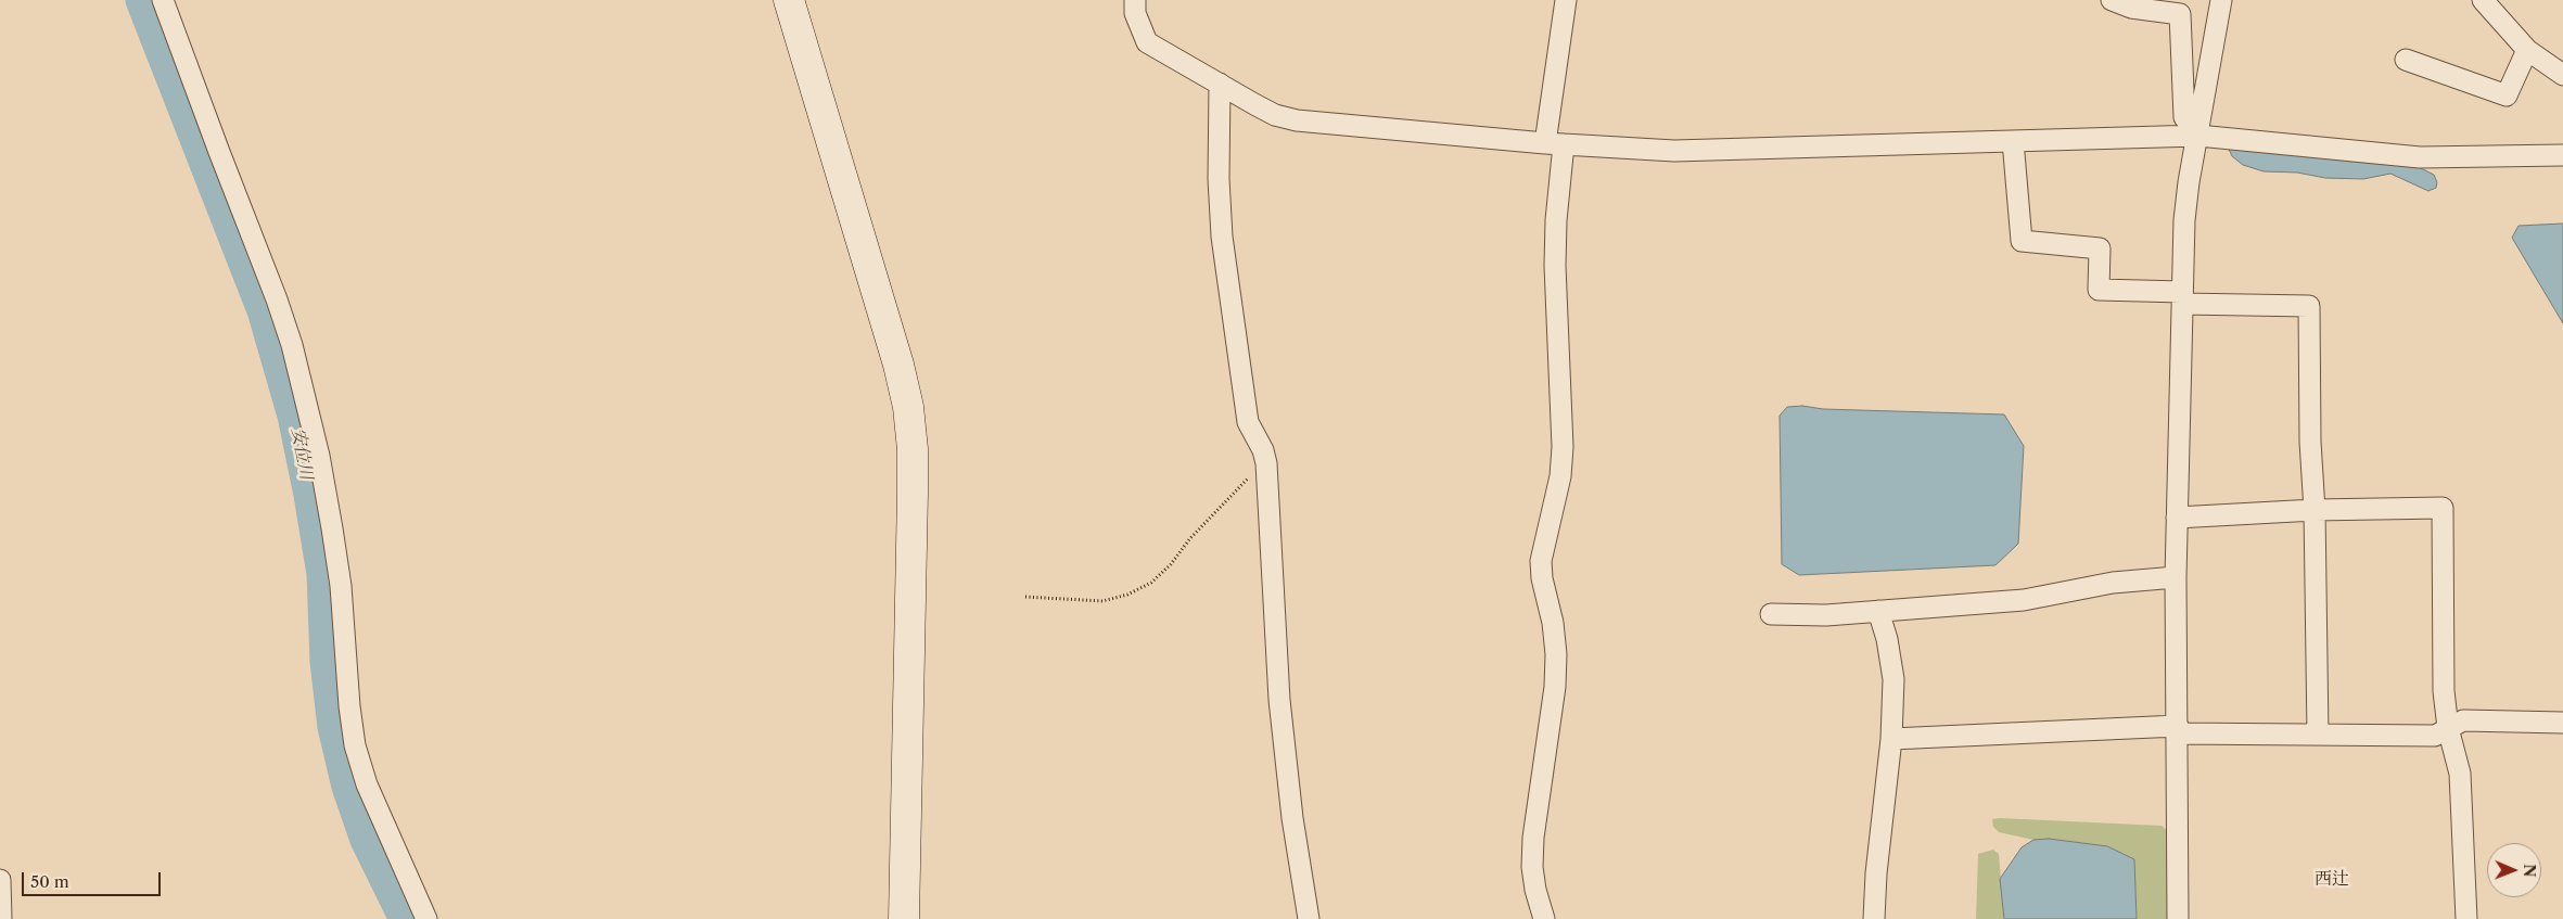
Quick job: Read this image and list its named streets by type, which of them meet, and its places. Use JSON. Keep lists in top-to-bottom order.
{
  "districts": ["西辻"],
  "water": ["安位川"],
  "scale_bar": "50 m",
  "north": "right"
}
